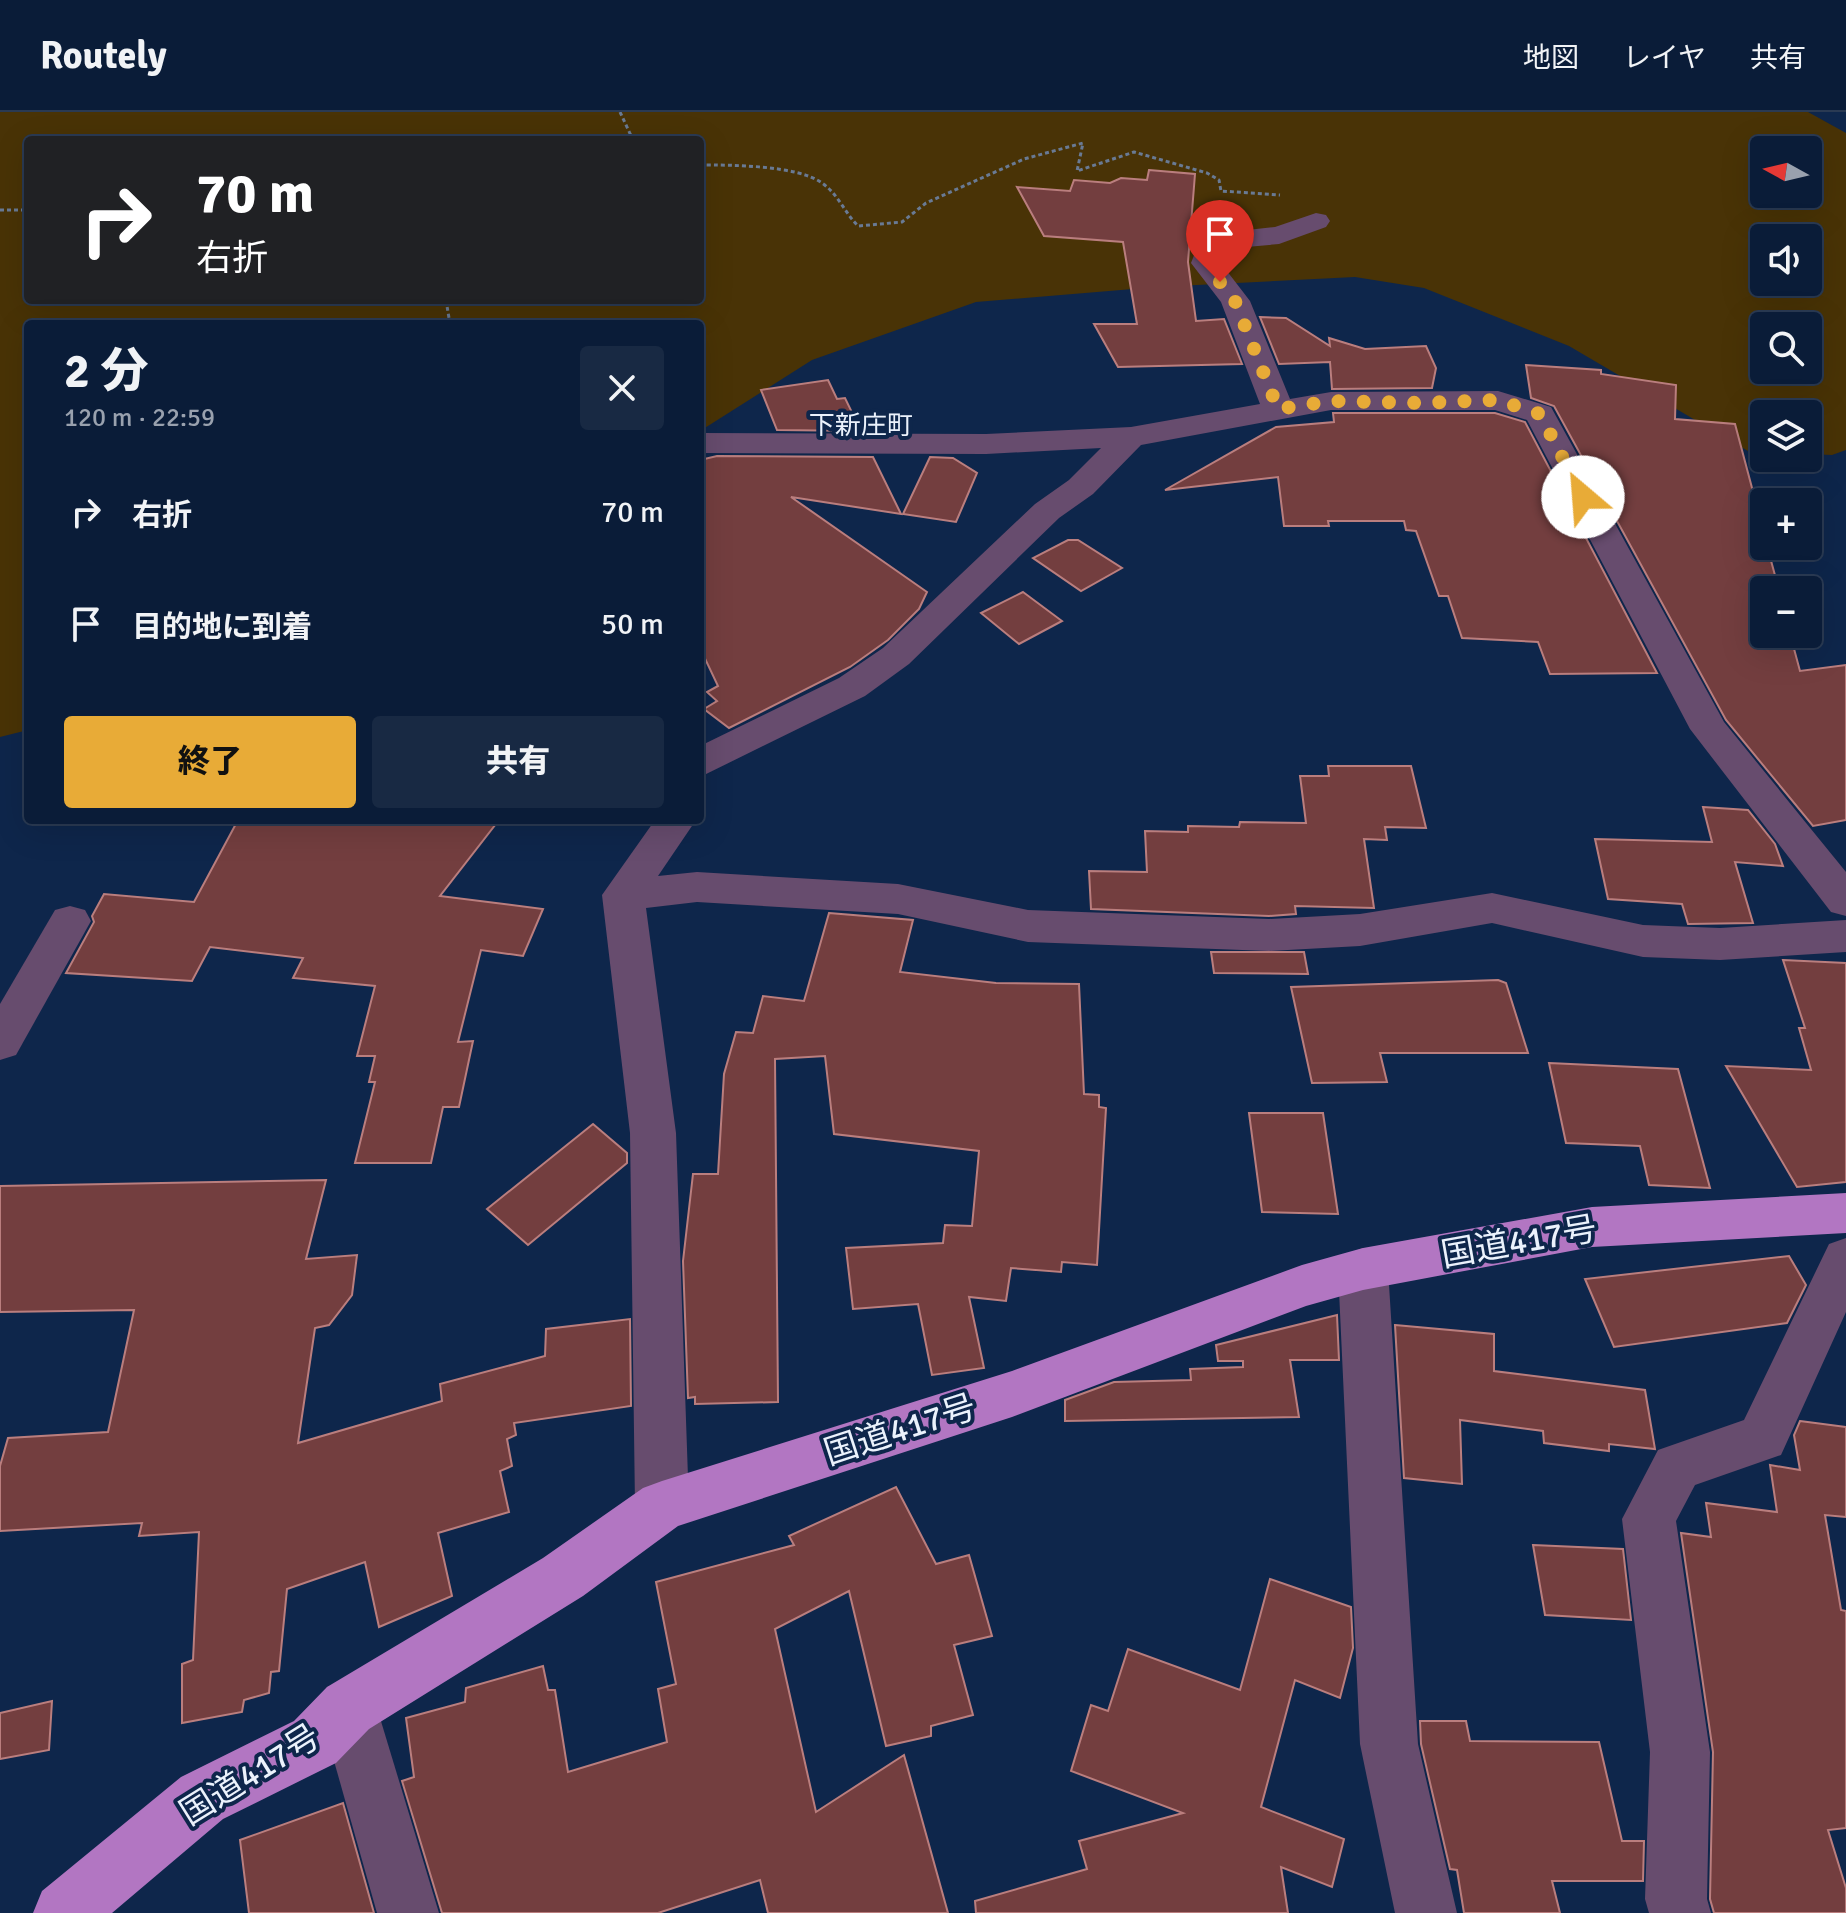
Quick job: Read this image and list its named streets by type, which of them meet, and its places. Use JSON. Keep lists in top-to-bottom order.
{
  "streets": {
    "highway": ["国道417号"]
  },
  "districts": ["下新庄町"],
  "north": "left",
  "page": {
    "header": "Routely",
    "nav": ["地図", "レイヤ", "共有"],
    "map_buttons": ["+", "−"],
    "turn": ["70 m", "右折"],
    "heading": ["2 分", "120 m · 22:59"],
    "list": [
      {
        "name": "右折",
        "value": "70 m"
      },
      {
        "name": "目的地に到着",
        "value": "50 m"
      }
    ],
    "buttons": ["終了", "共有"]
  }
}
